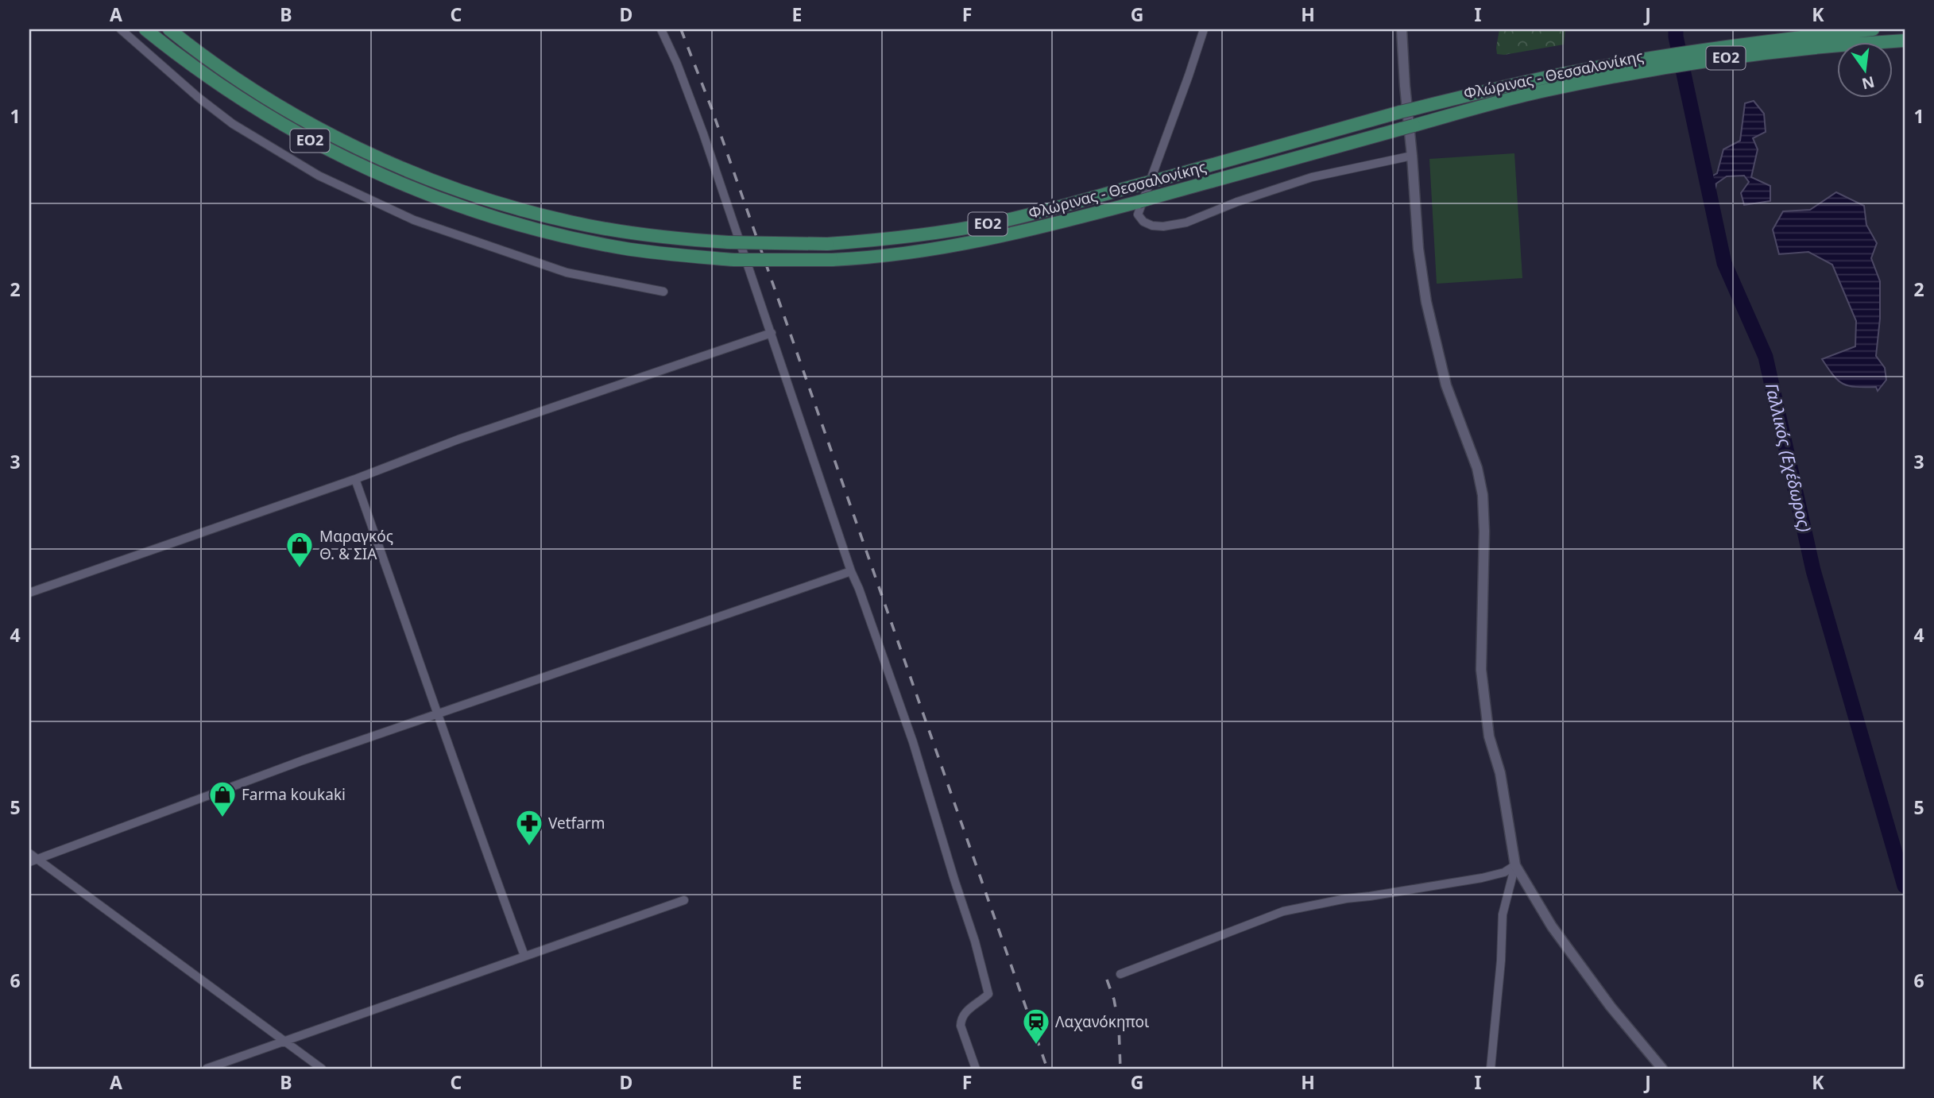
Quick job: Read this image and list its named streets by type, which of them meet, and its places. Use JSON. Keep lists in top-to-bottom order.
{
  "streets": {
    "main road": ["ΕΟ2", "Φλώρινας - Θεσσαλονίκης"]
  },
  "water": ["Γαλλικός (Εχέδωρος)"],
  "places": {
    "shop": ["Μαραγκός Θ. & ΣΙΑ", "Farma koukaki"],
    "pharmacy": ["Vetfarm"],
    "station": ["Λαχανόκηποι"]
  },
  "north": "bottom",
  "grid": {
    "columns": [
      "A",
      "B",
      "C",
      "D",
      "E",
      "F",
      "G",
      "H",
      "I",
      "J",
      "K"
    ],
    "rows": [
      "1",
      "2",
      "3",
      "4",
      "5",
      "6"
    ]
  }
}
